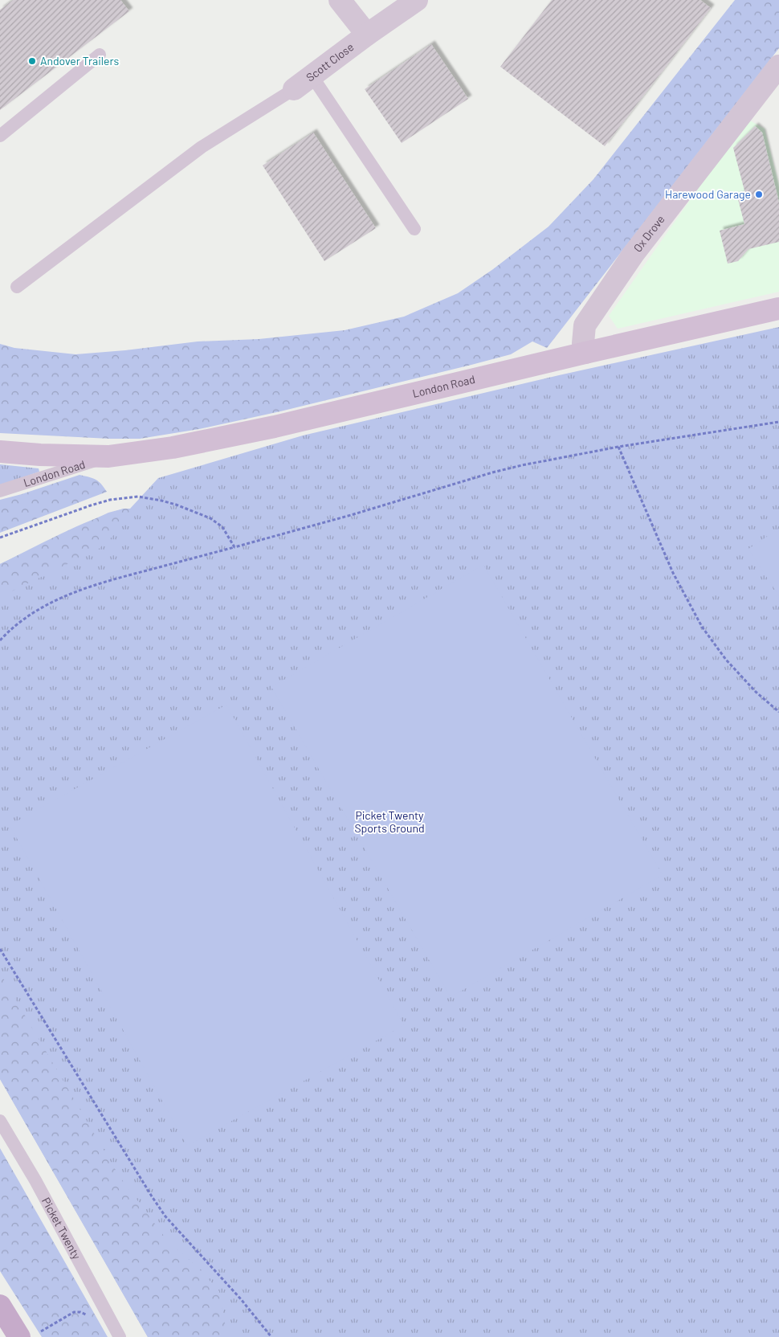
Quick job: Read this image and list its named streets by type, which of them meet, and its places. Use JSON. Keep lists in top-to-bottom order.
{
  "streets": {
    "main road": ["London Road"],
    "street": ["Scott Close", "Ox Drove"],
    "lane": ["Picket Twenty"]
  },
  "crossings": [
    ["Ox Drove", "London Road"]
  ],
  "parks": ["Picket Twenty Sports Ground"],
  "places": ["Andover Trailers", "Harewood Garage"]
}
